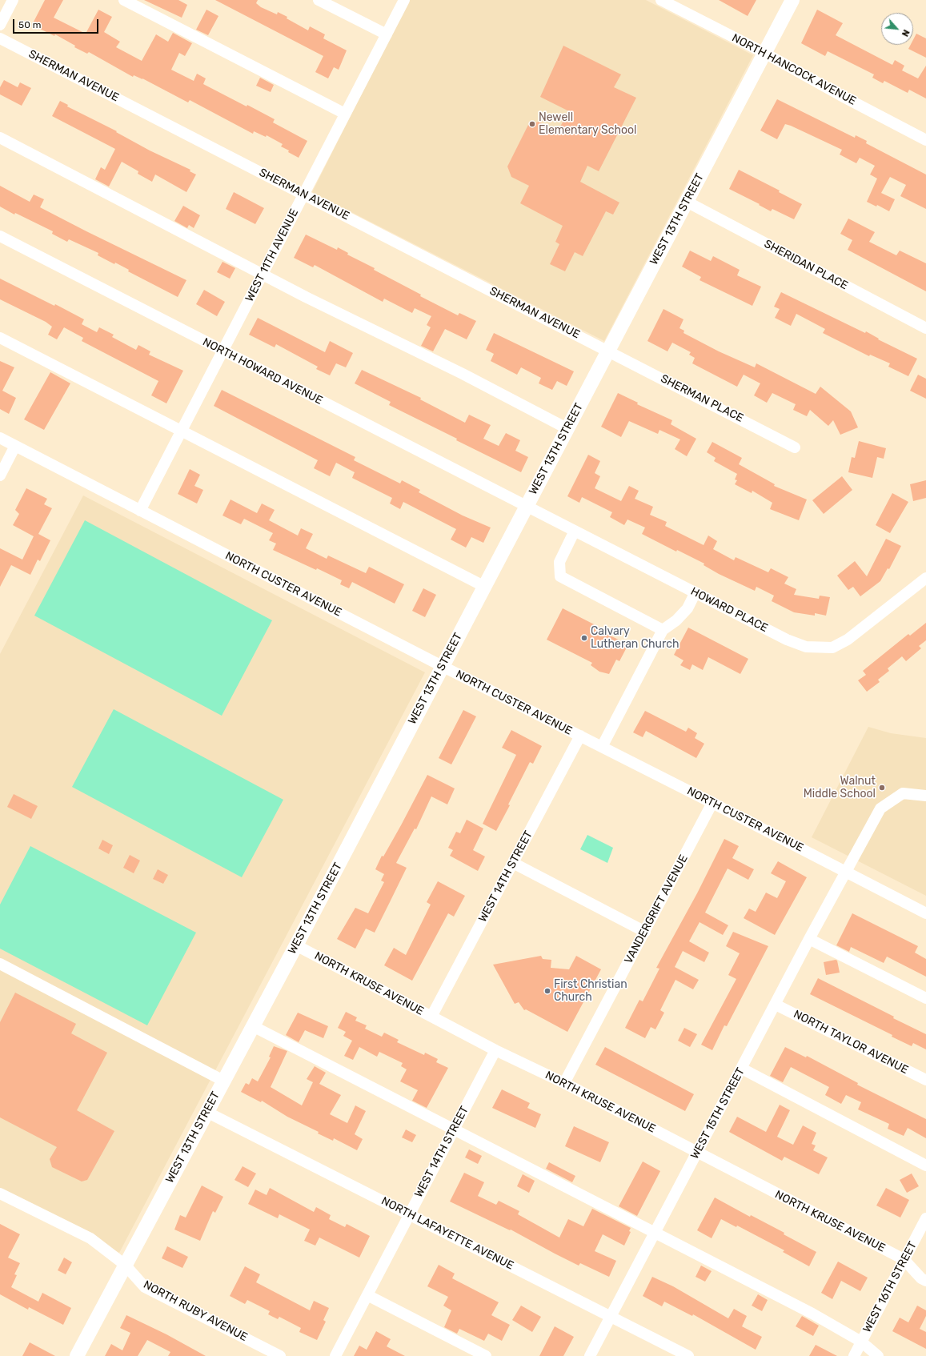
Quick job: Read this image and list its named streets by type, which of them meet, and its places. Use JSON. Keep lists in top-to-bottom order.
{
  "streets": {
    "main road": ["WEST 13TH STREET"],
    "street": [
      "NORTH HANCOCK AVENUE",
      "SHERMAN AVENUE",
      "WEST 11TH AVENUE",
      "SHERIDAN PLACE",
      "NORTH HOWARD AVENUE",
      "SHERMAN PLACE",
      "NORTH CUSTER AVENUE",
      "HOWARD PLACE",
      "WEST 14TH STREET",
      "VANDERGRIFT AVENUE",
      "NORTH KRUSE AVENUE",
      "NORTH TAYLOR AVENUE",
      "WEST 15TH STREET",
      "NORTH LAFAYETTE AVENUE",
      "WEST 16TH STREET",
      "NORTH RUBY AVENUE"
    ]
  },
  "crossings": [
    ["NORTH HANCOCK AVENUE", "WEST 13TH STREET"],
    ["SHERMAN AVENUE", "WEST 13TH STREET"],
    ["SHERMAN AVENUE", "WEST 11TH AVENUE"],
    ["SHERMAN AVENUE", "SHERMAN PLACE"],
    ["WEST 13TH STREET", "SHERIDAN PLACE"],
    ["WEST 13TH STREET", "NORTH HOWARD AVENUE"],
    ["WEST 13TH STREET", "SHERMAN PLACE"],
    ["WEST 13TH STREET", "NORTH CUSTER AVENUE"],
    ["WEST 13TH STREET", "HOWARD PLACE"],
    ["WEST 13TH STREET", "NORTH KRUSE AVENUE"],
    ["WEST 13TH STREET", "NORTH LAFAYETTE AVENUE"],
    ["WEST 13TH STREET", "NORTH RUBY AVENUE"],
    ["WEST 11TH AVENUE", "NORTH HOWARD AVENUE"],
    ["WEST 11TH AVENUE", "NORTH CUSTER AVENUE"],
    ["NORTH HOWARD AVENUE", "HOWARD PLACE"],
    ["NORTH CUSTER AVENUE", "WEST 14TH STREET"],
    ["NORTH CUSTER AVENUE", "VANDERGRIFT AVENUE"],
    ["NORTH CUSTER AVENUE", "WEST 15TH STREET"],
    ["WEST 14TH STREET", "NORTH KRUSE AVENUE"],
    ["WEST 14TH STREET", "NORTH LAFAYETTE AVENUE"],
    ["VANDERGRIFT AVENUE", "NORTH KRUSE AVENUE"],
    ["NORTH KRUSE AVENUE", "WEST 15TH STREET"],
    ["NORTH KRUSE AVENUE", "WEST 16TH STREET"],
    ["NORTH TAYLOR AVENUE", "WEST 15TH STREET"],
    ["WEST 15TH STREET", "NORTH LAFAYETTE AVENUE"]
  ],
  "places": [
    "Newell Elementary School",
    "Calvary Lutheran Church",
    "Walnut Middle School",
    "First Christian Church"
  ],
  "scale_bar": "50 m",
  "north": "bottom right"
}
